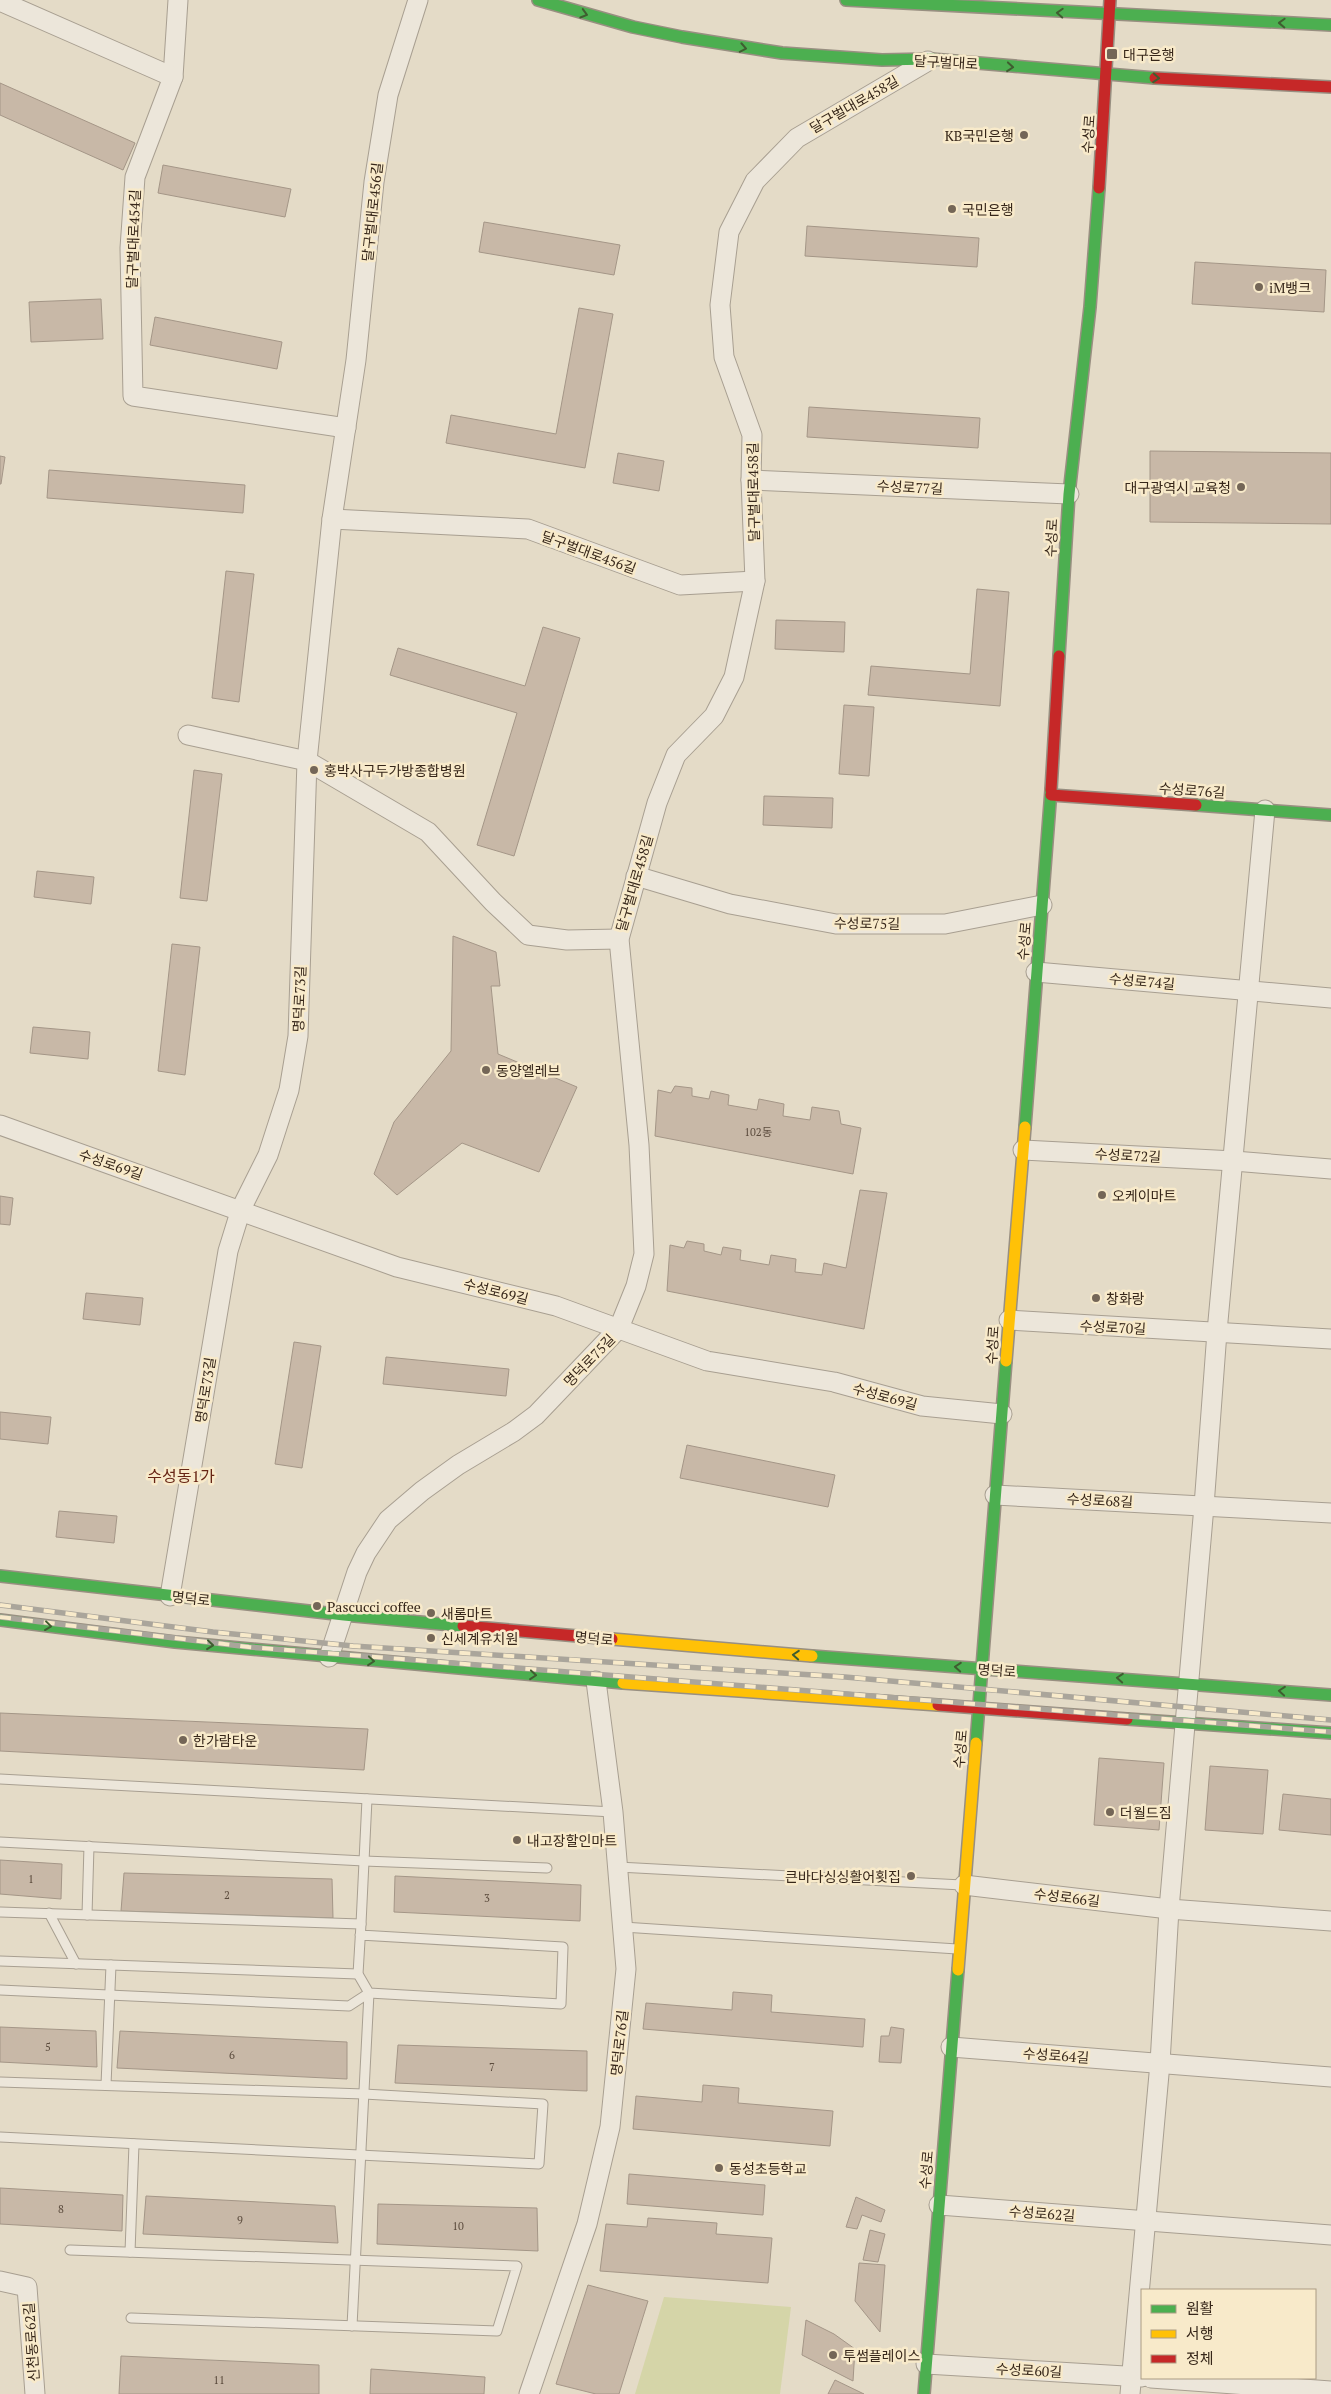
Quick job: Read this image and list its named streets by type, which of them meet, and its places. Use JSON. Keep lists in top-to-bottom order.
{
  "streets": {
    "main road": [
      "달구벌대로",
      "수성로",
      "수성로76길",
      "명덕로"
    ],
    "street": [
      "달구벌대로458길",
      "달구벌대로456길",
      "달구벌대로454길",
      "수성로77길",
      "수성로75길",
      "수성로74길",
      "명덕로73길",
      "수성로72길",
      "수성로69길",
      "수성로70길",
      "명덕로75길",
      "수성로68길",
      "수성로66길",
      "명덕로76길",
      "수성로64길",
      "수성로62길",
      "신천동로62길",
      "수성로60길"
    ]
  },
  "crossings": [
    ["달구벌대로", "달구벌대로458길"],
    ["달구벌대로", "수성로"],
    ["달구벌대로458길", "달구벌대로456길"],
    ["달구벌대로458길", "수성로77길"],
    ["달구벌대로458길", "수성로75길"],
    ["달구벌대로458길", "명덕로75길"],
    ["수성로", "수성로77길"],
    ["수성로", "수성로76길"],
    ["수성로", "수성로75길"],
    ["수성로", "수성로74길"],
    ["수성로", "수성로72길"],
    ["수성로", "수성로69길"],
    ["수성로", "수성로70길"],
    ["수성로", "수성로68길"],
    ["수성로", "명덕로"],
    ["수성로", "수성로66길"],
    ["수성로", "수성로64길"],
    ["수성로", "수성로62길"],
    ["수성로", "수성로60길"],
    ["달구벌대로456길", "달구벌대로454길"],
    ["달구벌대로456길", "명덕로73길"],
    ["명덕로73길", "수성로69길"],
    ["명덕로73길", "명덕로"],
    ["수성로69길", "명덕로75길"],
    ["명덕로75길", "명덕로"],
    ["수성로62길", "수성로60길"]
  ],
  "districts": ["수성동1가"],
  "places": {
    "transit": ["대구은행"],
    "other": [
      "KB국민은행",
      "국민은행",
      "iM뱅크",
      "대구광역시 교육청",
      "홍박사구두가방종합병원",
      "동양엘레브",
      "오케이마트",
      "창화랑",
      "Pascucci coffee",
      "새롬마트",
      "신세계유치원",
      "한가람타운",
      "더월드짐",
      "내고장할인마트",
      "큰바다싱싱활어횟집",
      "동성초등학교",
      "투썸플레이스"
    ]
  },
  "house_numbers": [
    "102동",
    "1",
    "2",
    "3",
    "5",
    "6",
    "7",
    "8",
    "9",
    "10",
    "11"
  ],
  "legend": ["원활", "서행", "정체"]
}
